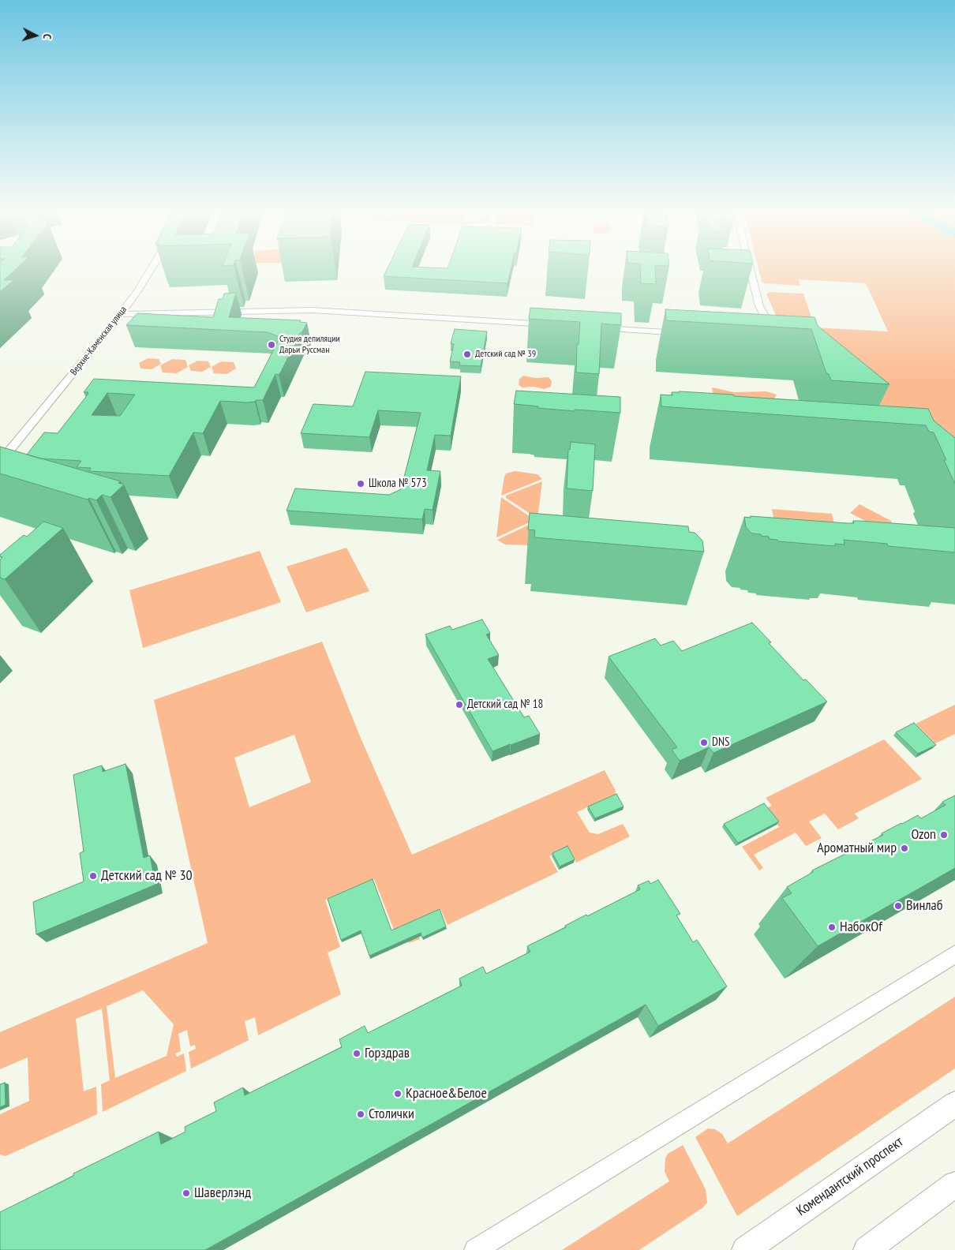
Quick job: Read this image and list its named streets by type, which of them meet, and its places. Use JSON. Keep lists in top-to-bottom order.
{
  "streets": {
    "street": ["Верхне-Каменская улица", "Комендантский проспект"]
  },
  "places": [
    "Студия депиляции Дарьи Руссман",
    "Детский сад № 39",
    "Школа № 573",
    "Детский сад № 18",
    "DNS",
    "Ozon",
    "Ароматный мир",
    "Детский сад № 30",
    "Винлаб",
    "НабокOf",
    "Горздрав",
    "Красное&Белое",
    "Столички",
    "Шаверлэнд"
  ],
  "north": "right"
}
